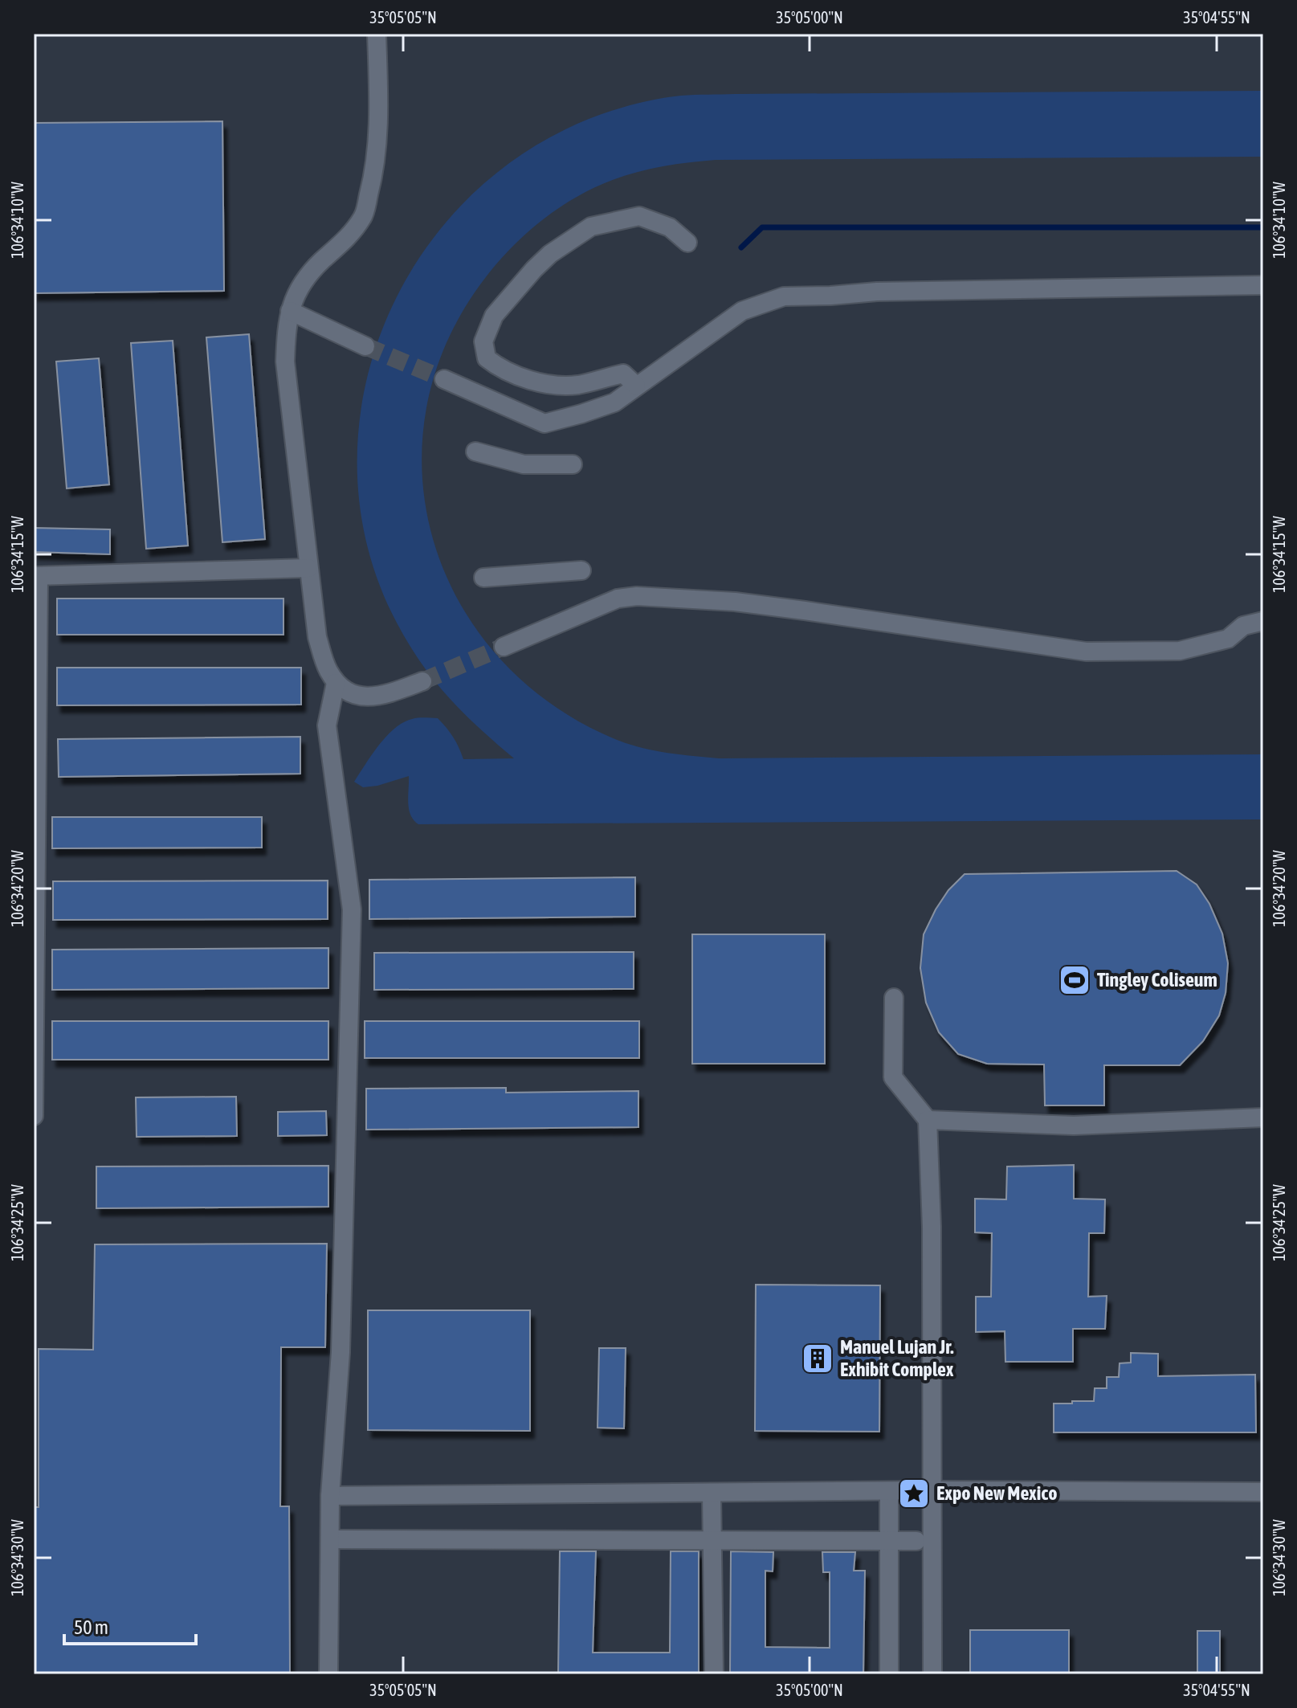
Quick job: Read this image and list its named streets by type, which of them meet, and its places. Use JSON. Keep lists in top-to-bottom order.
{
  "places": {
    "sports": ["Tingley Coliseum"],
    "building": ["Manuel Lujan Jr. Exhibit Complex"],
    "place": ["Expo New Mexico"]
  },
  "scale_bar": "50 m",
  "coordinates": [
    "35°05'05\"N",
    "35°05'00\"N",
    "35°04'55\"N",
    "106°34'10\"W",
    "106°34'15\"W",
    "106°34'20\"W",
    "106°34'25\"W",
    "106°34'30\"W"
  ]
}
